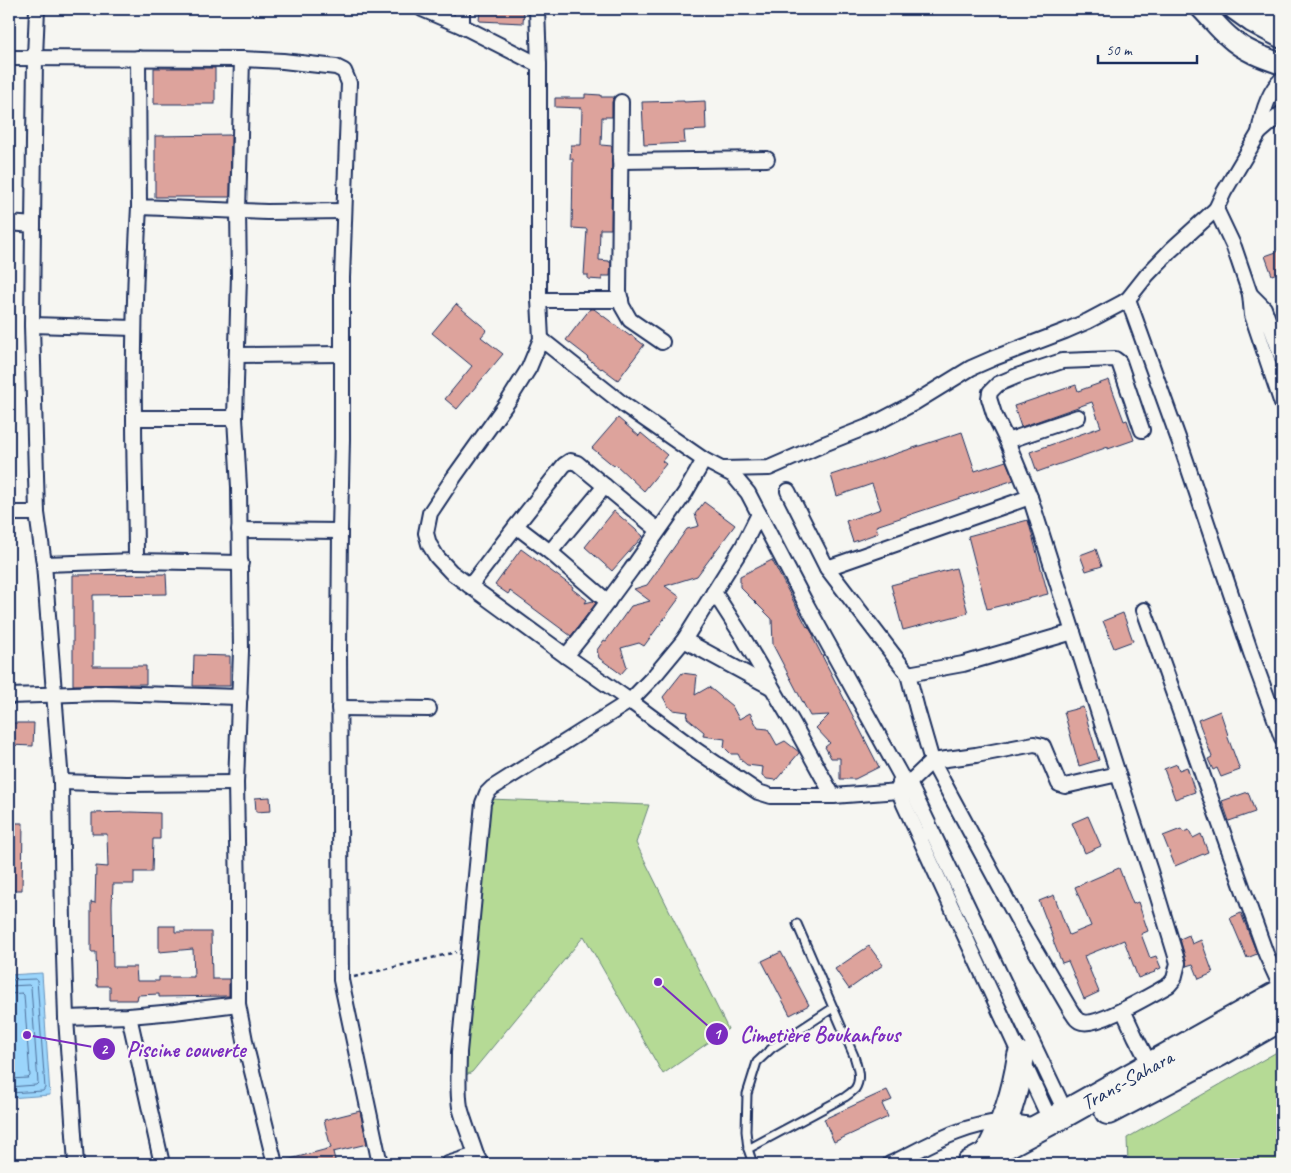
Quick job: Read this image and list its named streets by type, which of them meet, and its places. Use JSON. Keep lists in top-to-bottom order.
{
  "streets": {
    "highway": ["Trans-Sahara"]
  },
  "places": ["Cimetière Boukanfous", "Piscine couverte"],
  "scale_bar": "50 m"
}
